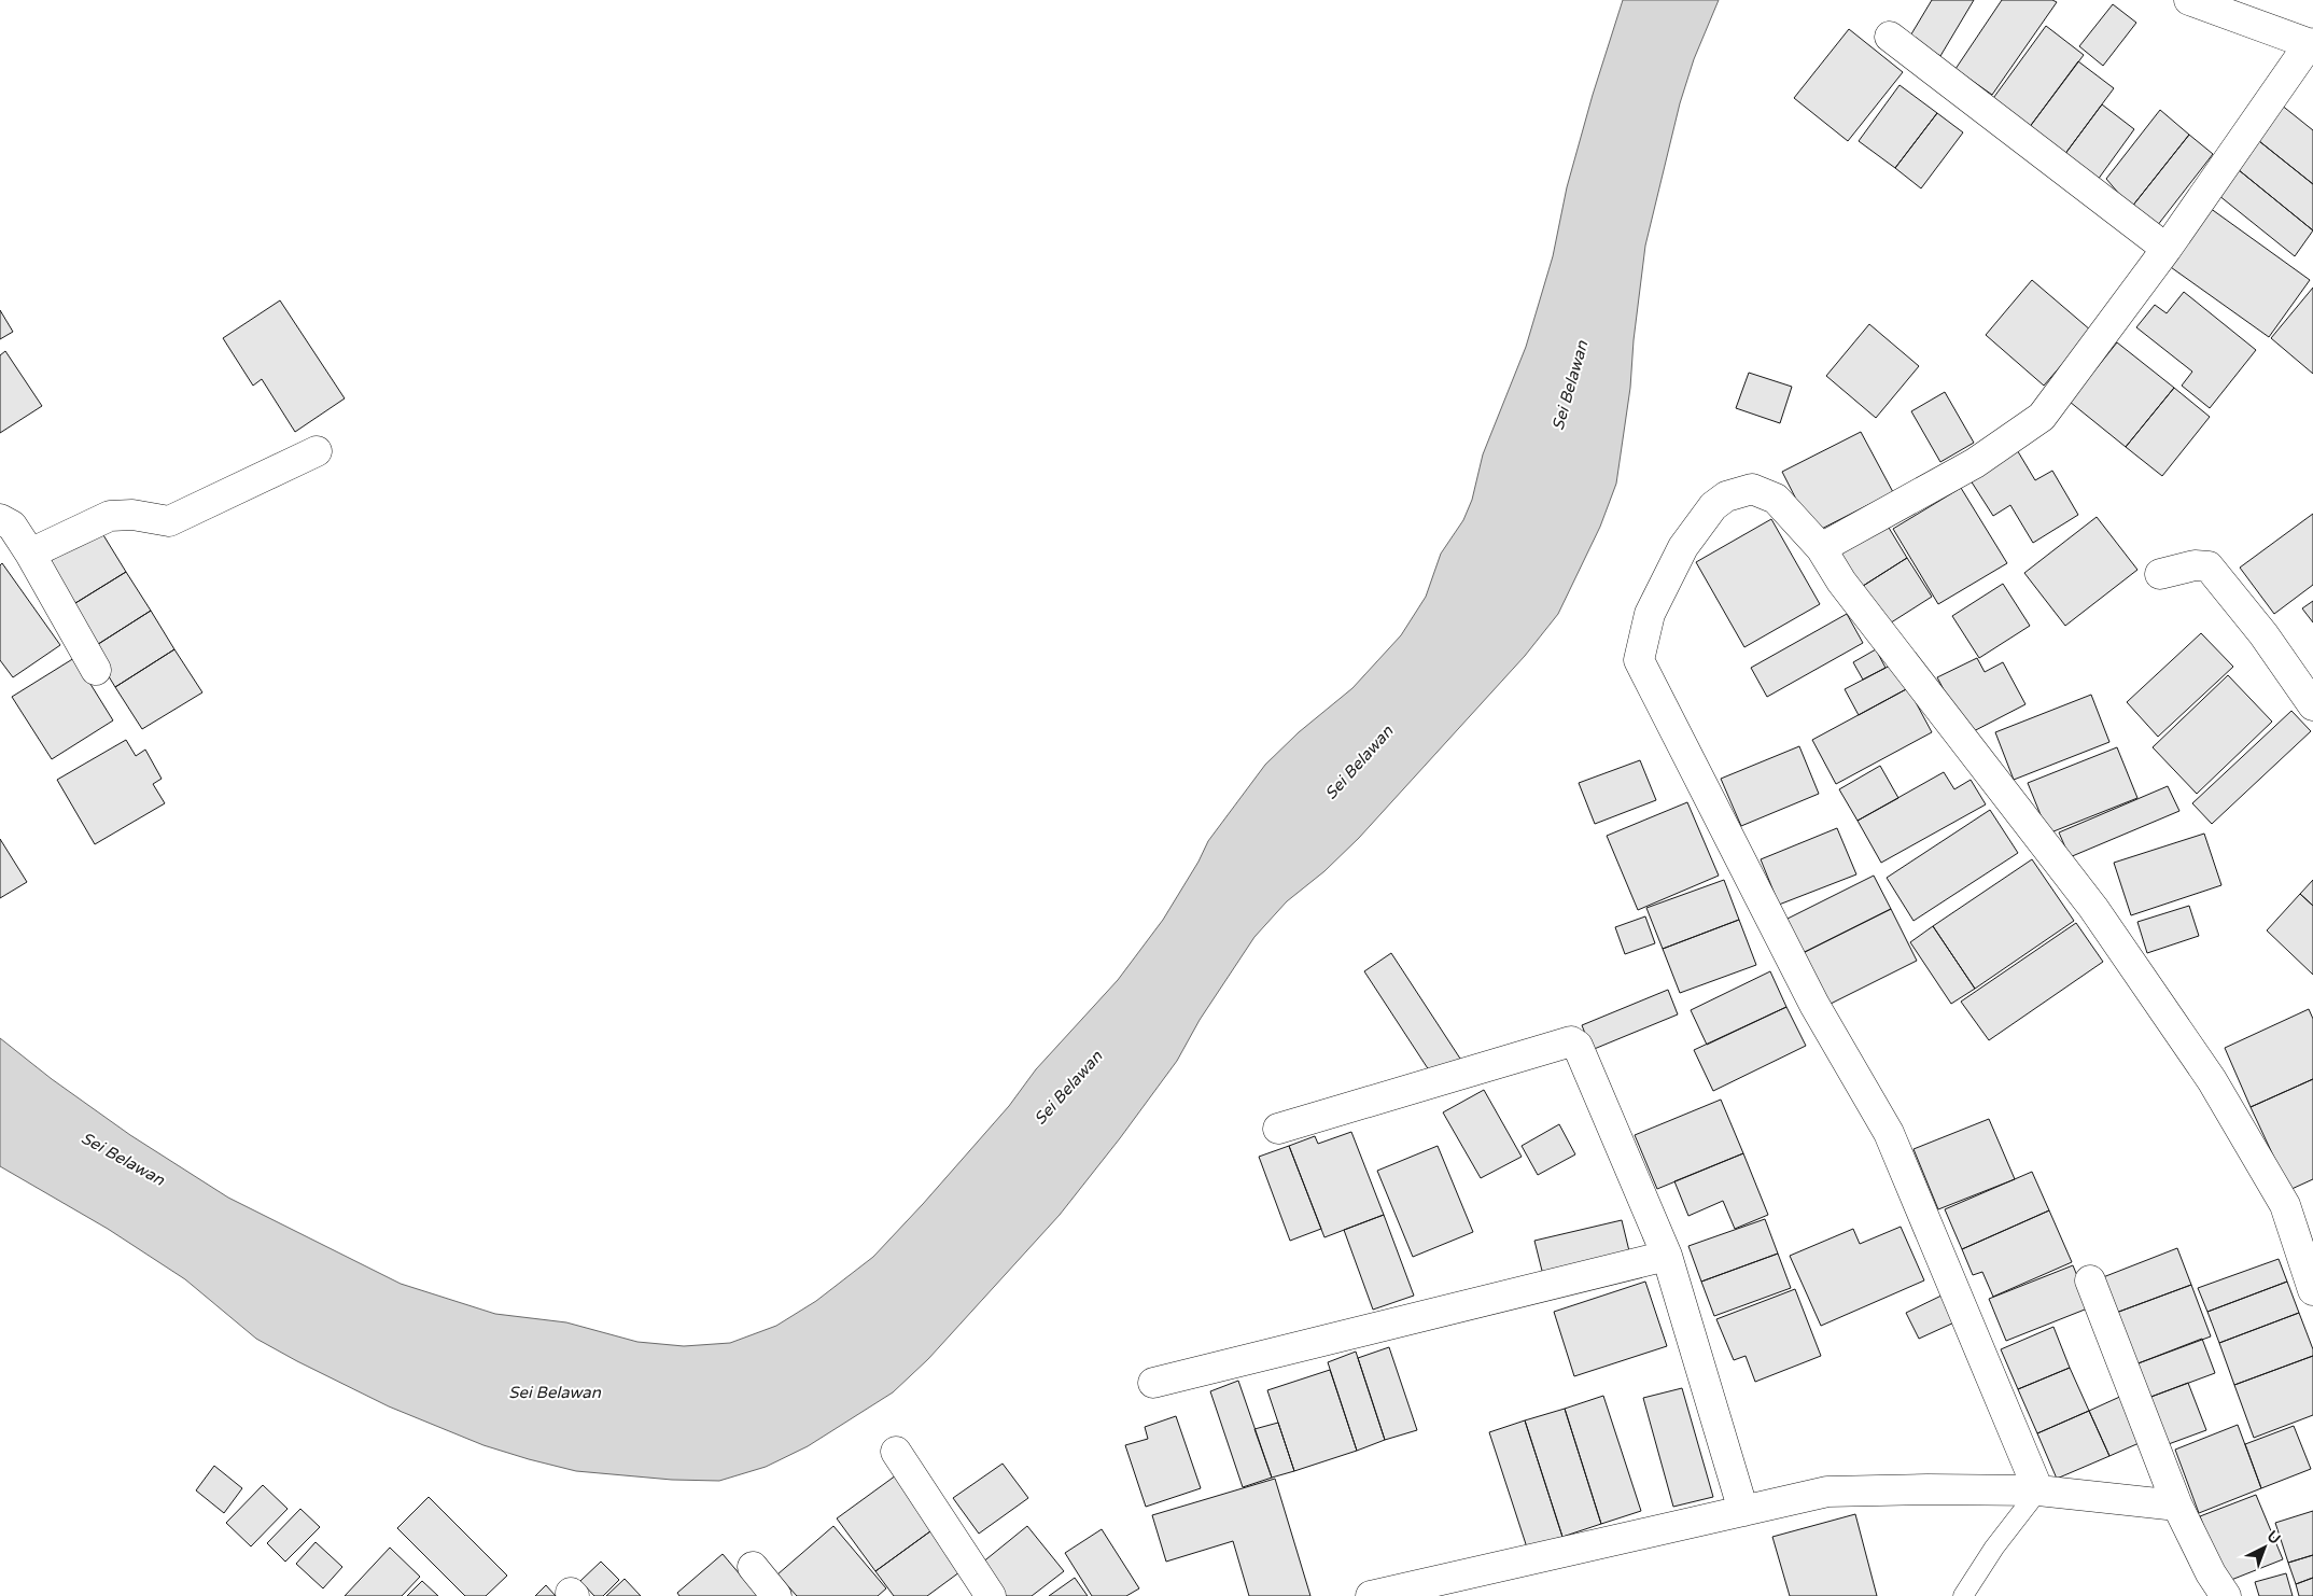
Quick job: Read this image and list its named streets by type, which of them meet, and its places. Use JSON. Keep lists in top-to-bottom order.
{
  "water": ["Sei Belawan"],
  "north": "top right"
}
